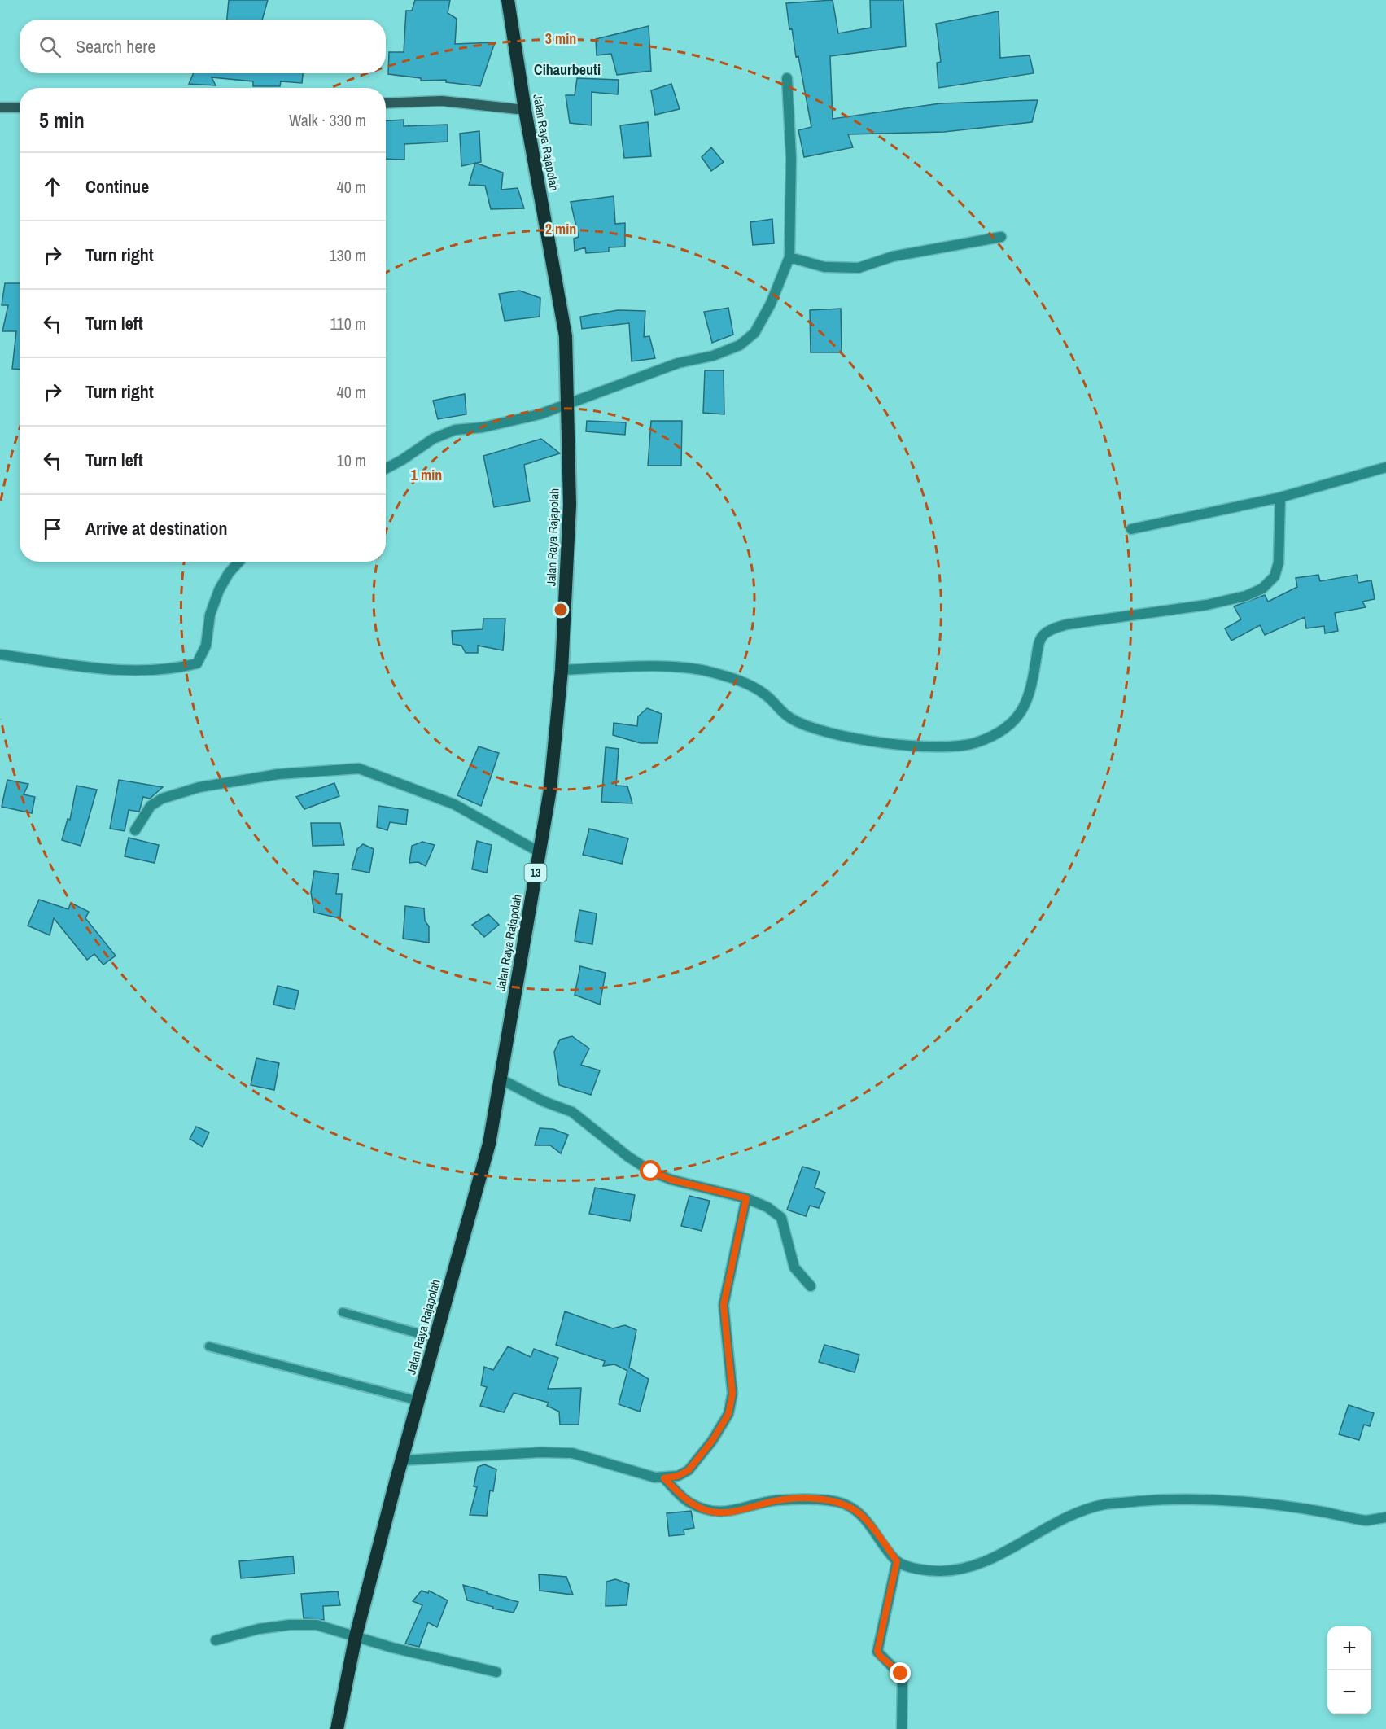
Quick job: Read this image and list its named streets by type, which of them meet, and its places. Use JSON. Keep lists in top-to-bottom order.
{
  "streets": {
    "highway": ["Jalan Raya Rajapolah", "13"]
  },
  "districts": ["Cihaurbeuti"],
  "page": {
    "search": "Search here",
    "heading": ["5 min", "Walk · 330 m"],
    "list": [
      ["Continue", "40 m"],
      ["Turn right", "130 m"],
      ["Turn left", "110 m"],
      ["Turn right", "40 m"],
      ["Turn left", "10 m"],
      "Arrive at destination"
    ],
    "map_buttons": ["+", "−"]
  },
  "rings": ["3 min", "2 min", "1 min"]
}
